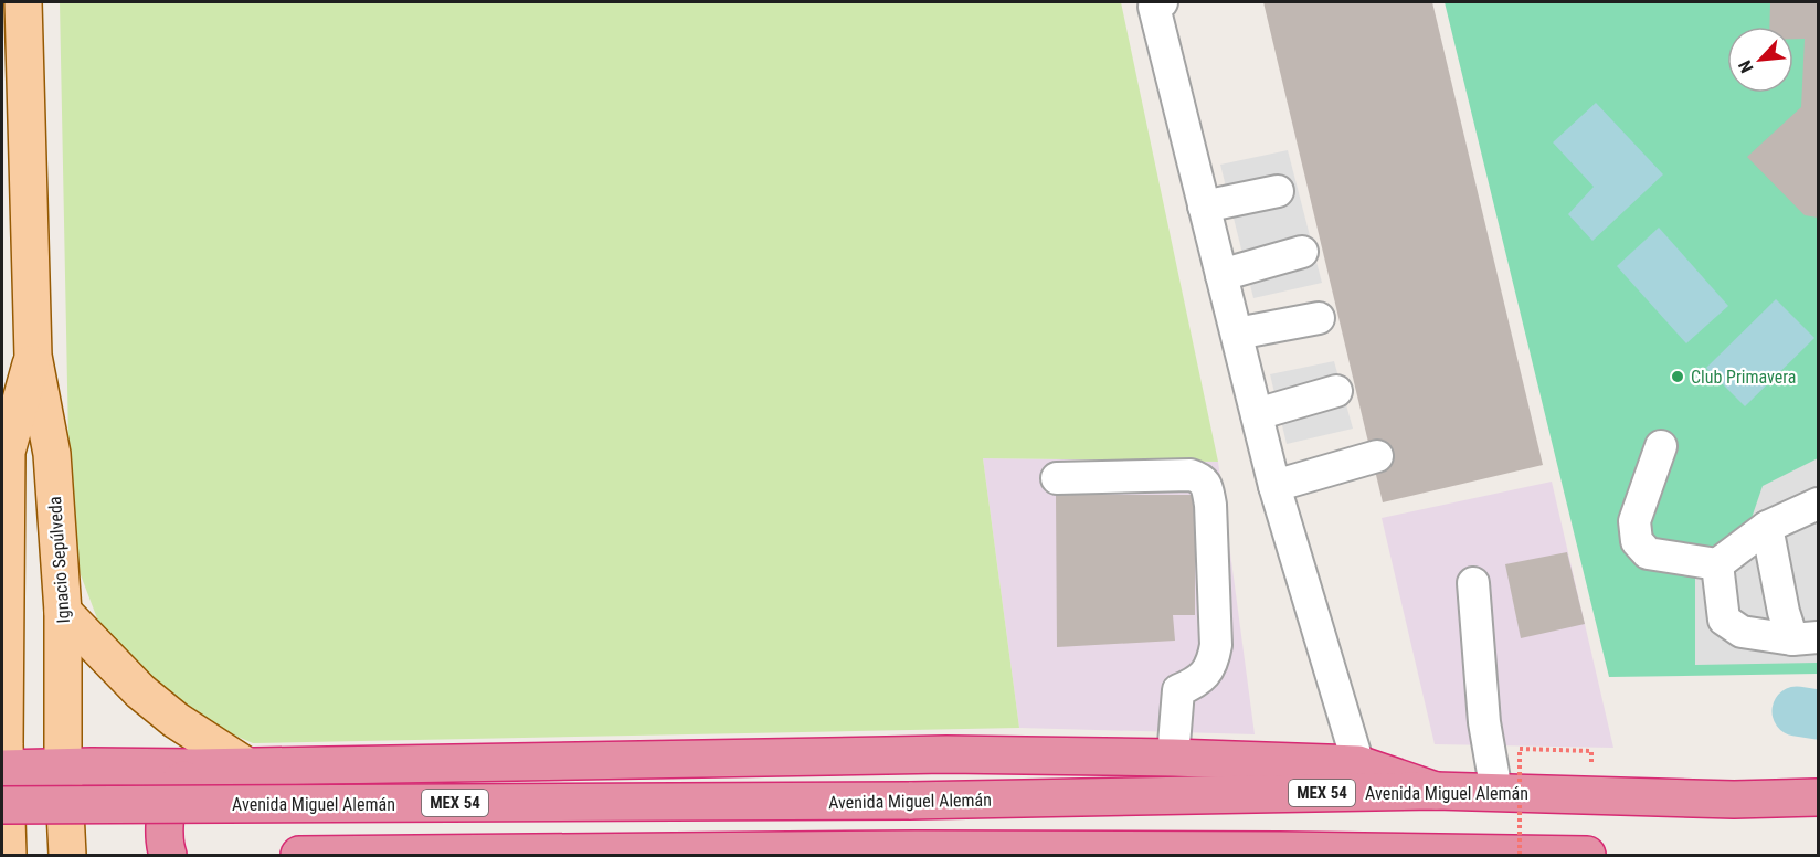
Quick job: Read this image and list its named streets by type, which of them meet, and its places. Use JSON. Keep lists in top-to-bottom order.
{
  "streets": {
    "highway": ["MEX 54", "Avenida Miguel Alemán"],
    "main road": ["Ignacio Sepúlveda"]
  },
  "places": ["Club Primavera"],
  "north": "bottom left"
}
